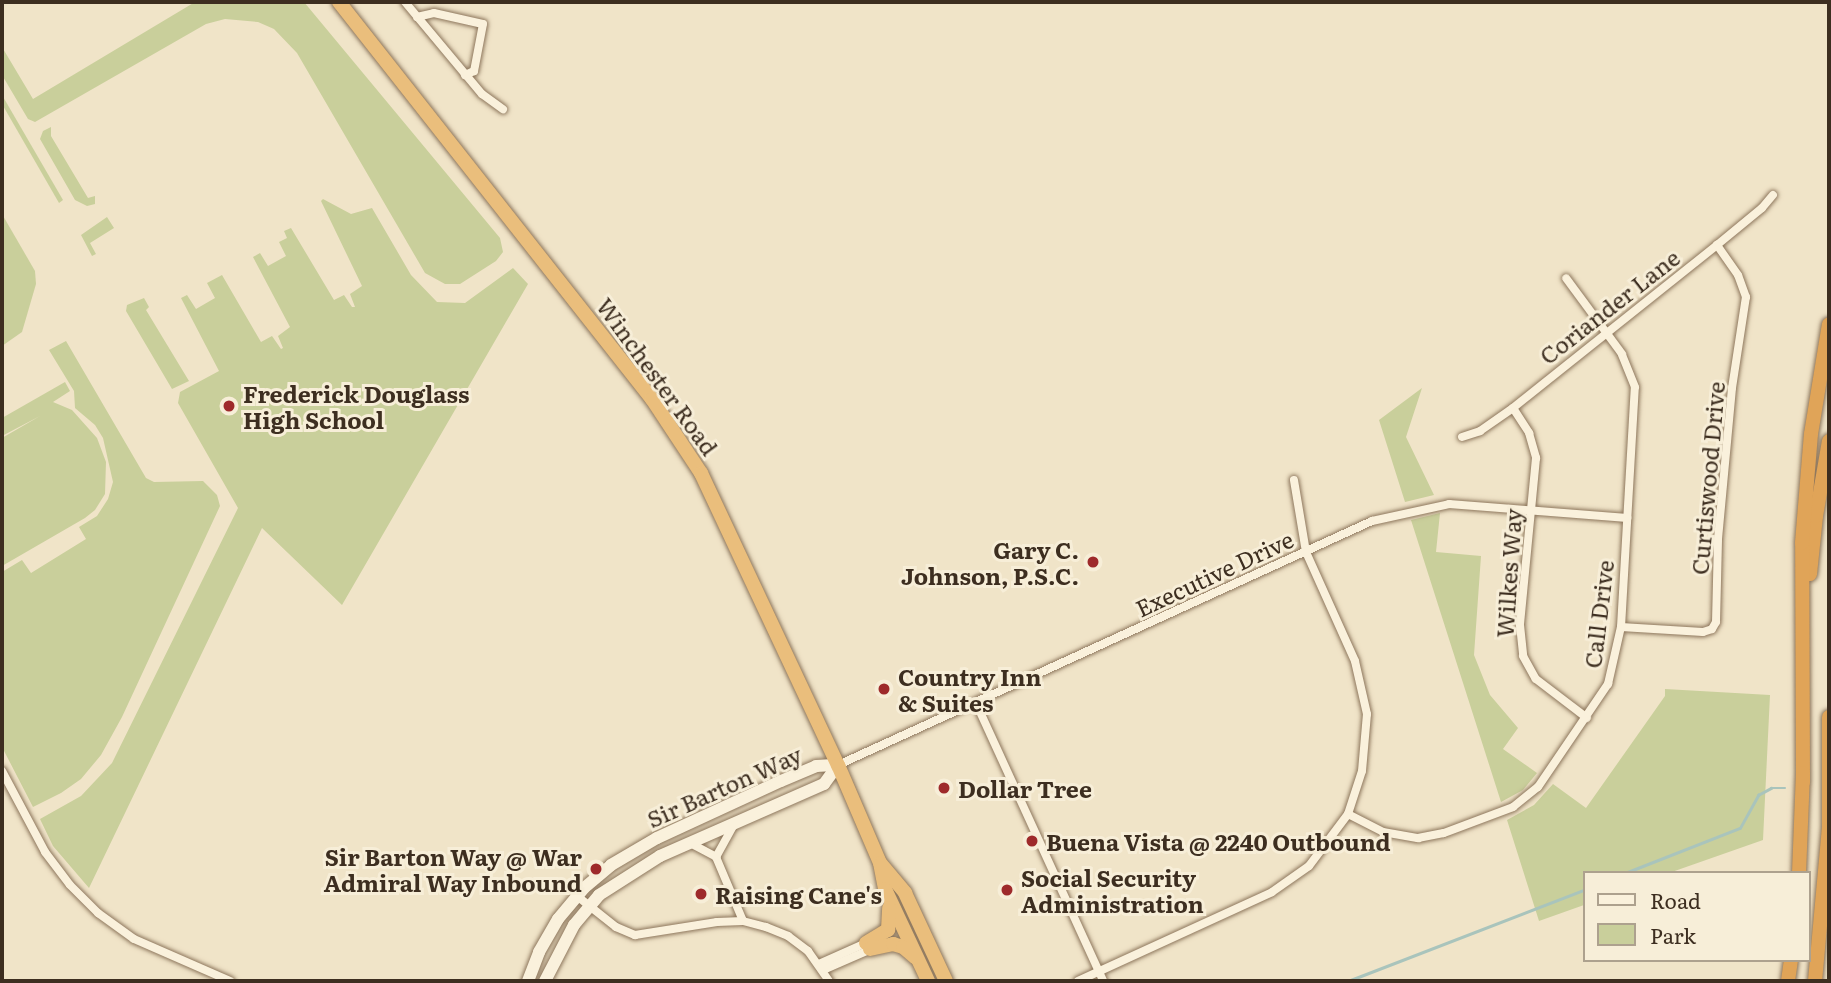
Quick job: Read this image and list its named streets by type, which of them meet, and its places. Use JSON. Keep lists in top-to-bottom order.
{
  "streets": {
    "highway": ["Winchester Road"],
    "main road": ["Sir Barton Way"],
    "street": [
      "Coriander Lane",
      "Curtiswood Drive",
      "Executive Drive",
      "Wilkes Way",
      "Call Drive"
    ]
  },
  "crossings": [
    ["Coriander Lane", "Curtiswood Drive"],
    ["Coriander Lane", "Wilkes Way"],
    ["Coriander Lane", "Call Drive"],
    ["Winchester Road", "Executive Drive"],
    ["Winchester Road", "Sir Barton Way"],
    ["Curtiswood Drive", "Call Drive"],
    ["Executive Drive", "Wilkes Way"],
    ["Executive Drive", "Call Drive"],
    ["Executive Drive", "Sir Barton Way"],
    ["Wilkes Way", "Call Drive"]
  ],
  "places": [
    "Frederick Douglass High School",
    "Gary C. Johnson, P.S.C.",
    "Country Inn & Suites",
    "Dollar Tree",
    "Buena Vista @ 2240 Outbound",
    "Sir Barton Way @ War Admiral Way Inbound",
    "Social Security Administration",
    "Raising Cane's"
  ],
  "legend": ["Road", "Park"]
}
